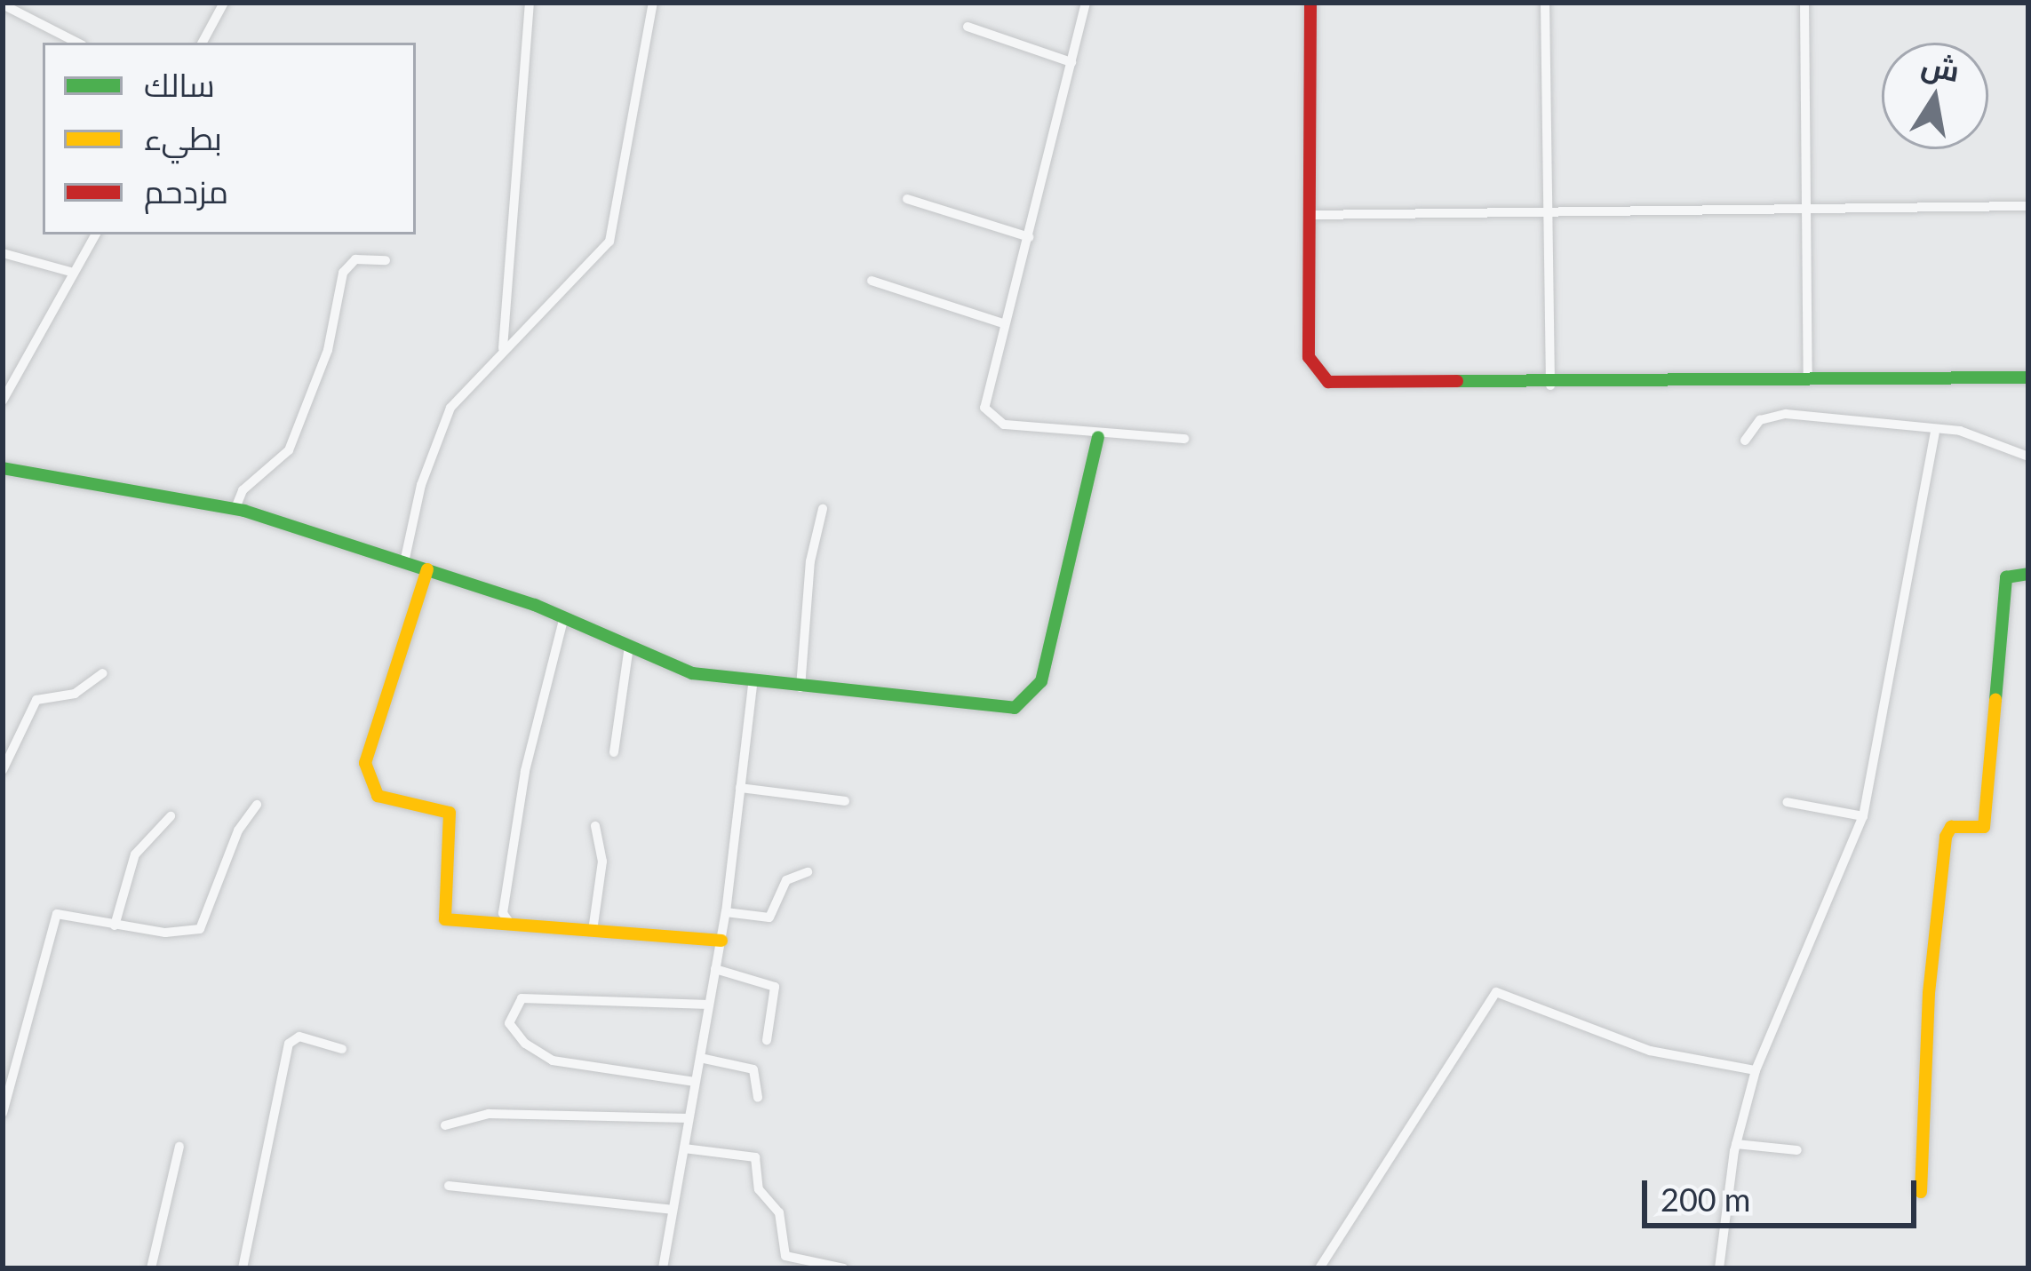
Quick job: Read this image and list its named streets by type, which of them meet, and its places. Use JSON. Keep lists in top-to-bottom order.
{
  "legend": ["سالك", "بطيء", "مزدحم"],
  "scale_bar": "200 m",
  "north": "top"
}
